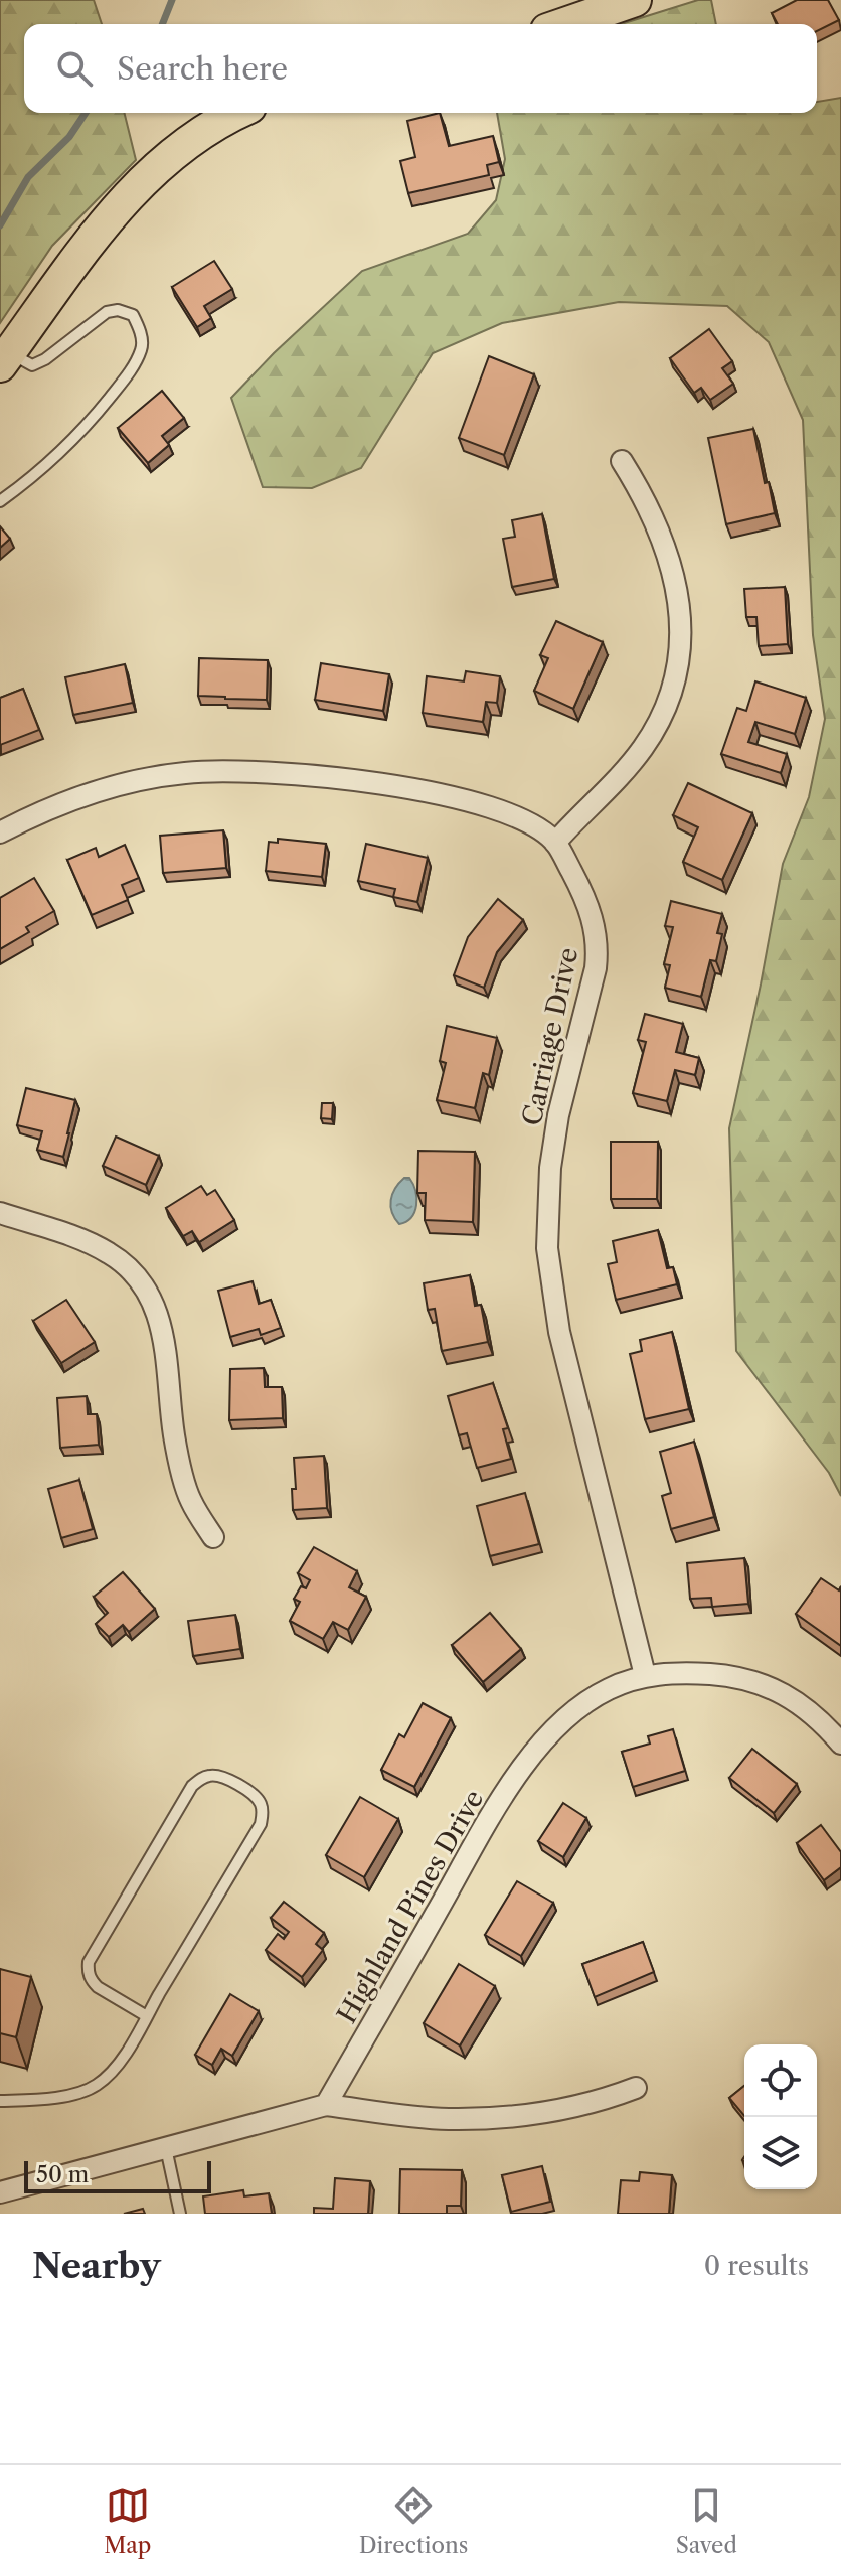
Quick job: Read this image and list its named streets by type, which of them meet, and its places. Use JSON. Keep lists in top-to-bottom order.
{
  "streets": {
    "street": ["Carriage Drive", "Highland Pines Drive"]
  },
  "crossings": [
    ["Carriage Drive", "Highland Pines Drive"]
  ],
  "scale_bar": "50 m",
  "page": {
    "search": "Search here",
    "scale": "50 m",
    "heading": ["Nearby", "0 results"],
    "nav": ["Map", "Directions", "Saved"]
  }
}
